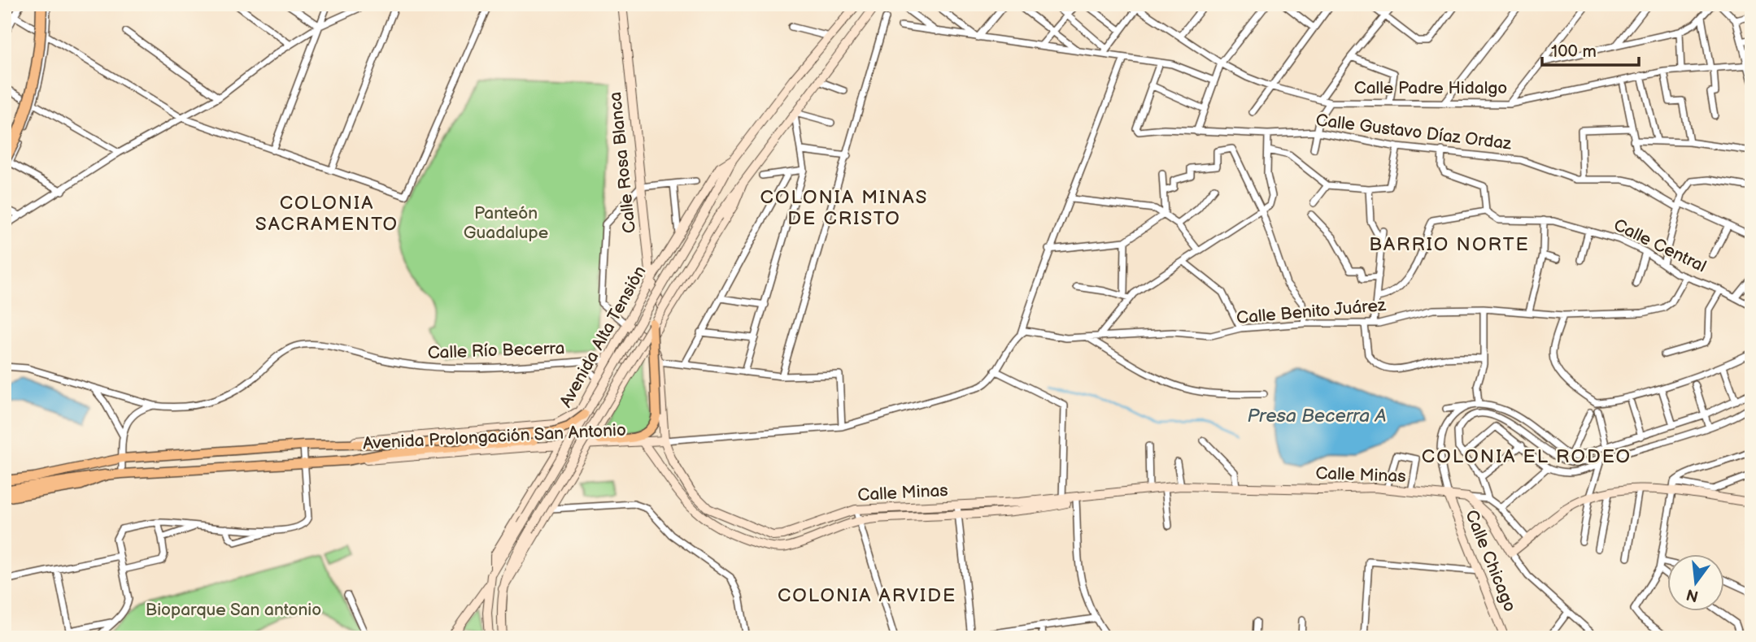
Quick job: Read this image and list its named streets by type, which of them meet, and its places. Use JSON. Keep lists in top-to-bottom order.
{
  "streets": {
    "main road": ["Avenida Prolongación San Antonio"],
    "street": [
      "Calle Padre Hidalgo",
      "Calle Gustavo Díaz Ordaz",
      "Calle Rosa Blanca",
      "Calle Central",
      "Calle Benito Juárez",
      "Avenida Alta Tensión",
      "Calle Río Becerra",
      "Calle Minas",
      "Calle Chicago"
    ]
  },
  "crossings": [
    ["Calle Rosa Blanca", "Avenida Alta Tensión"],
    ["Calle Central", "Calle Benito Juárez"],
    ["Avenida Alta Tensión", "Calle Río Becerra"],
    ["Avenida Alta Tensión", "Avenida Prolongación San Antonio"],
    ["Avenida Alta Tensión", "Calle Minas"],
    ["Avenida Prolongación San Antonio", "Calle Minas"],
    ["Calle Minas", "Calle Chicago"]
  ],
  "districts": [
    "COLONIA MINAS DE CRISTO",
    "COLONIA SACRAMENTO",
    "BARRIO NORTE",
    "COLONIA EL RODEO",
    "COLONIA ARVIDE"
  ],
  "water": ["Presa Becerra A"],
  "parks": ["Panteón Guadalupe", "Bioparque San antonio"],
  "scale_bar": "100 m",
  "north": "bottom"
}
